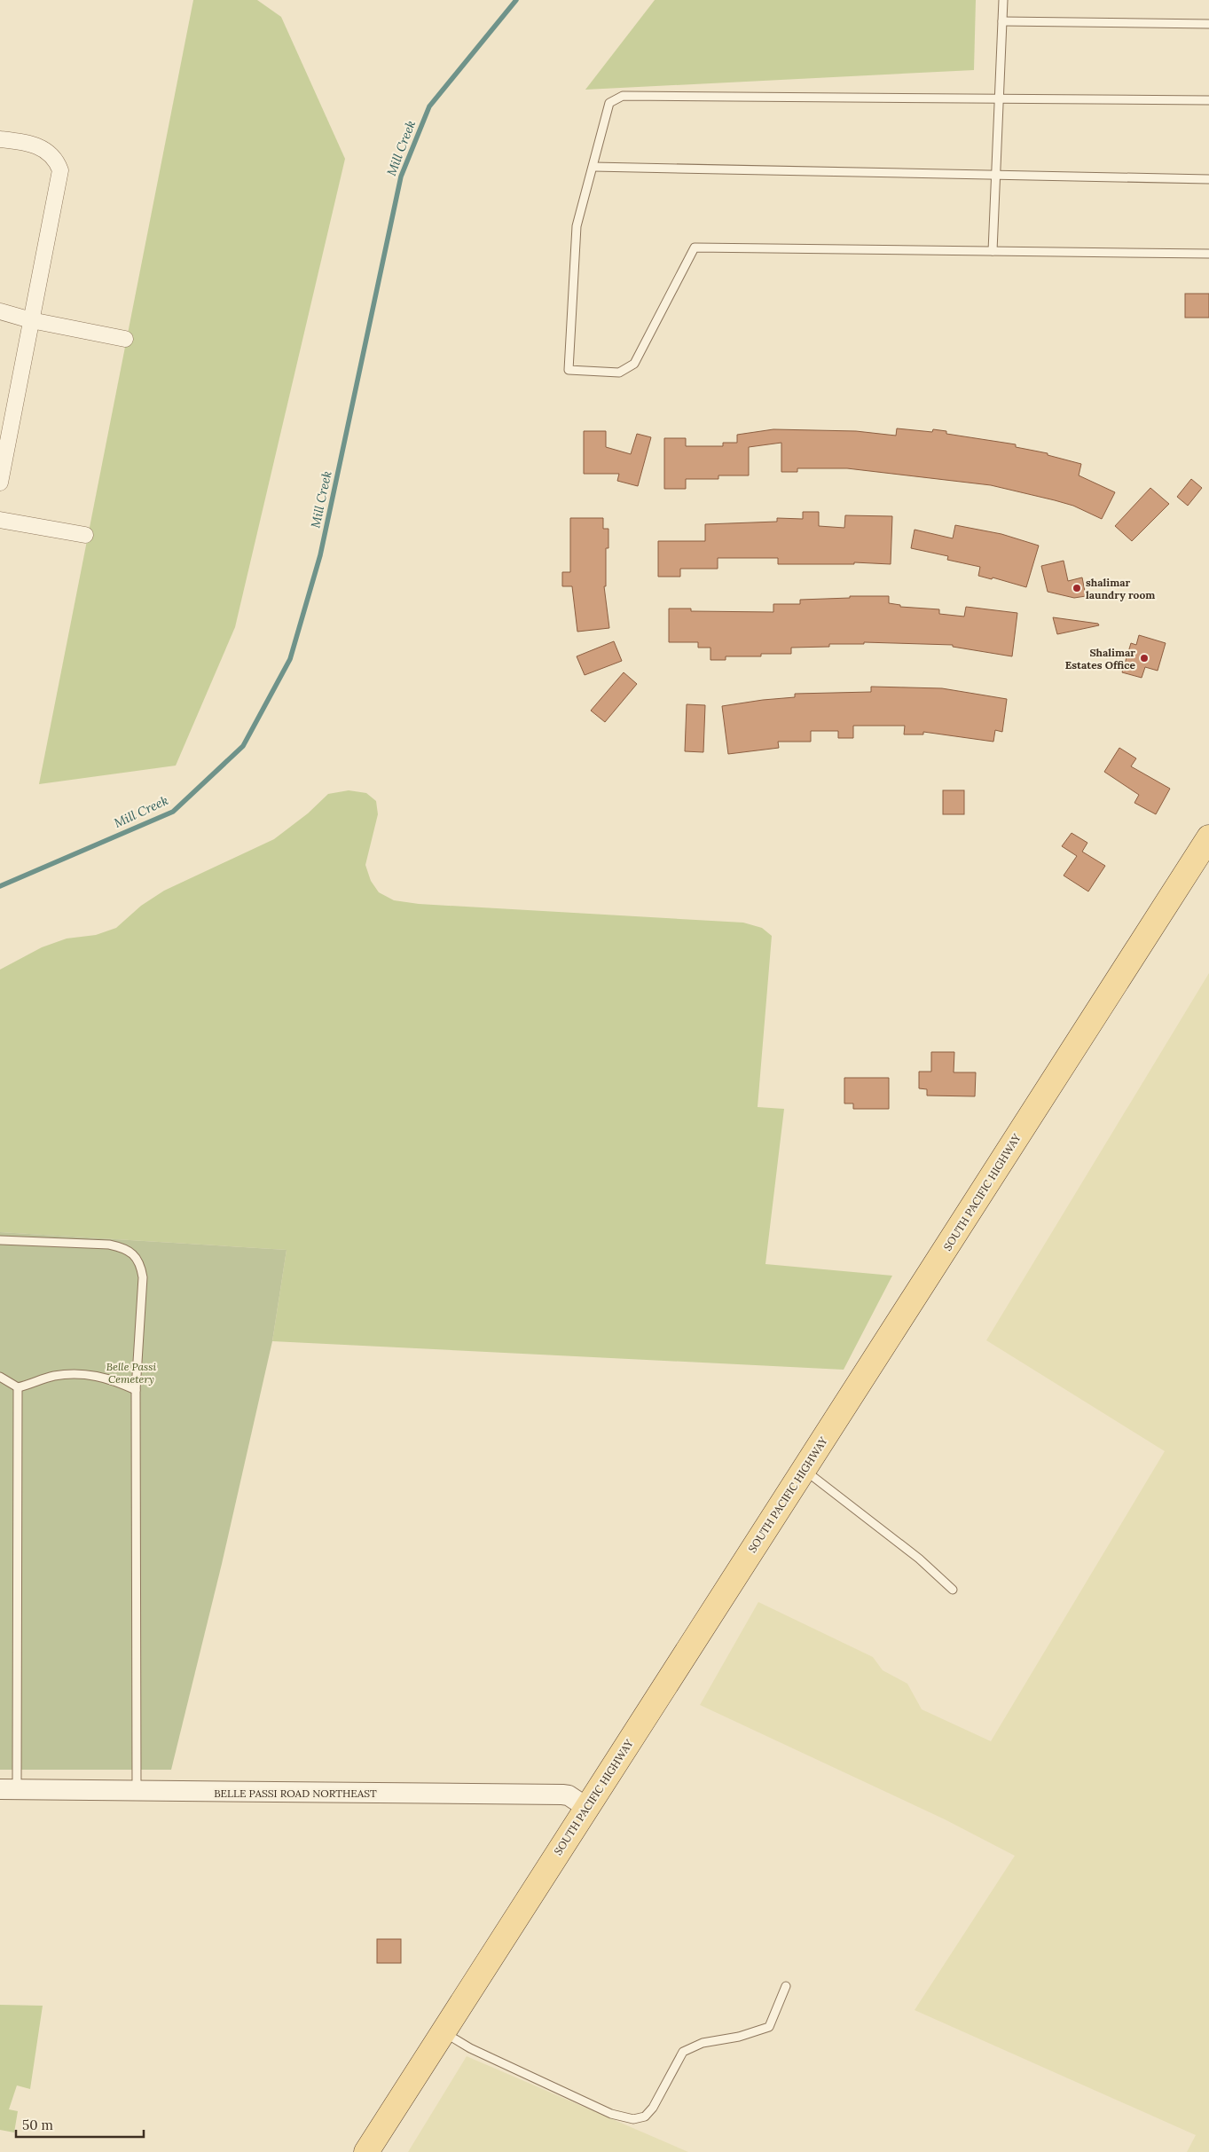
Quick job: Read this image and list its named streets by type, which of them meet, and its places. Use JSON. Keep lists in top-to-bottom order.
{
  "streets": {
    "main road": ["SOUTH PACIFIC HIGHWAY"],
    "street": ["BELLE PASSI ROAD NORTHEAST"]
  },
  "crossings": [
    ["SOUTH PACIFIC HIGHWAY", "BELLE PASSI ROAD NORTHEAST"]
  ],
  "water": ["Mill Creek"],
  "parks": ["Belle Passi Cemetery"],
  "places": ["shalimar laundry room", "Shalimar Estates Office"],
  "scale_bar": "50 m"
}
